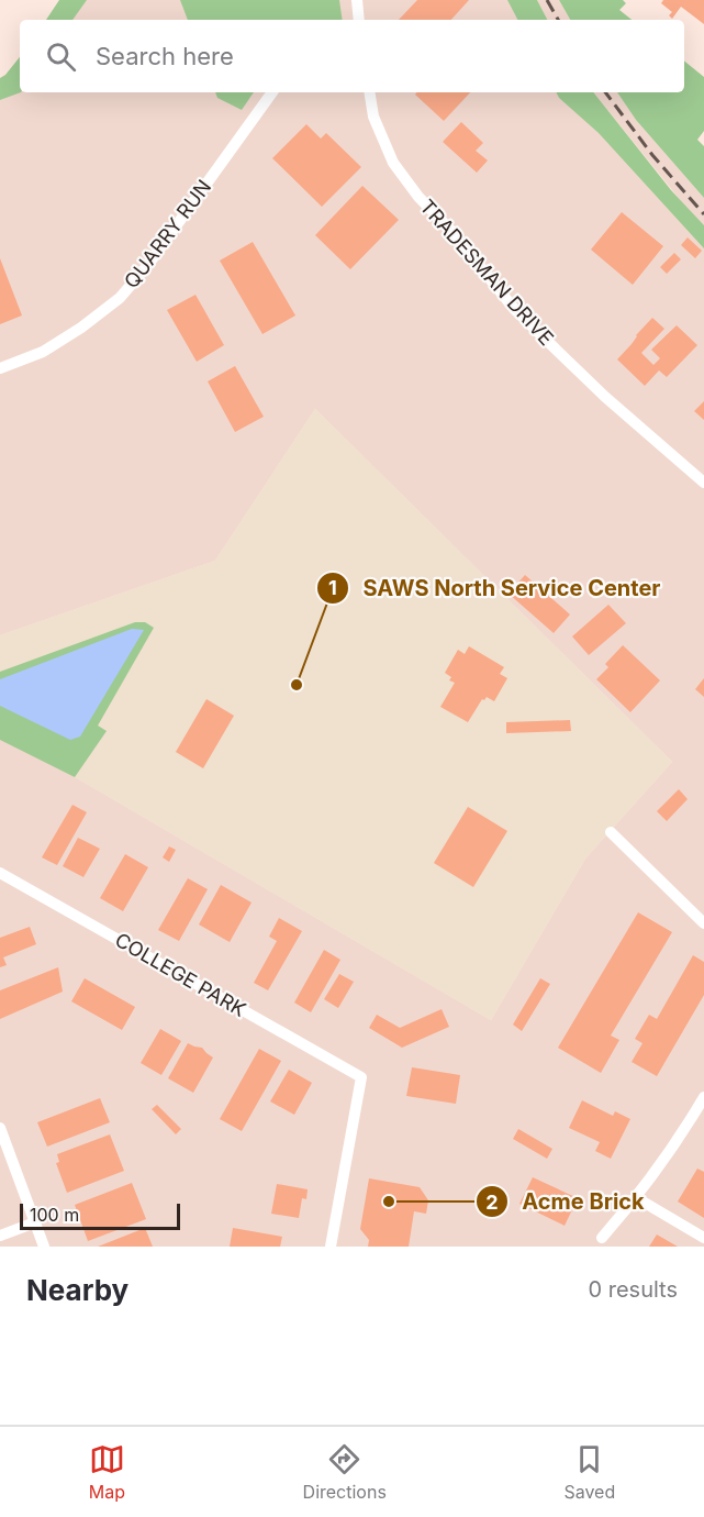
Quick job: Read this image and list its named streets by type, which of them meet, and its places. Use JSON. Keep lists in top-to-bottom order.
{
  "streets": {
    "street": ["QUARRY RUN", "TRADESMAN DRIVE", "COLLEGE PARK"]
  },
  "places": ["SAWS North Service Center", "Acme Brick"],
  "scale_bar": "100 m",
  "page": {
    "search": "Search here",
    "scale": "100 m",
    "heading": ["Nearby", "0 results"],
    "nav": ["Map", "Directions", "Saved"]
  }
}
